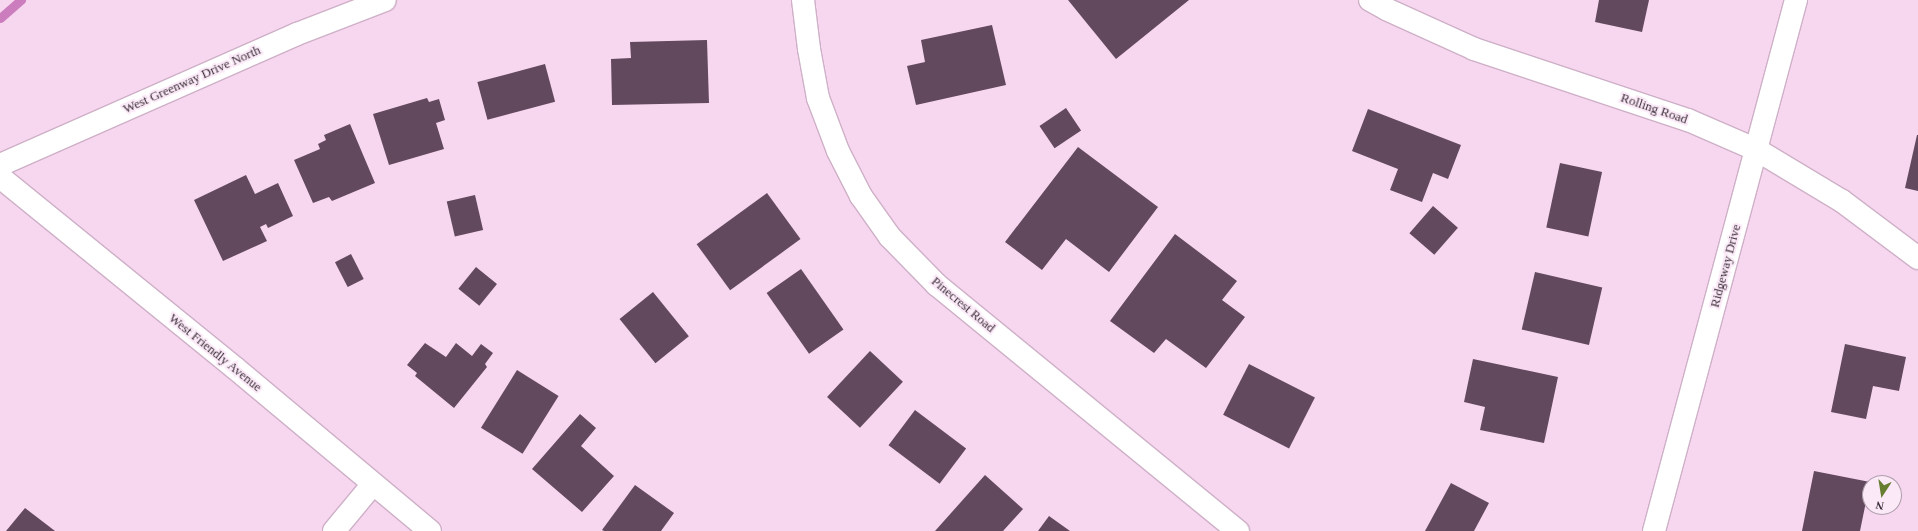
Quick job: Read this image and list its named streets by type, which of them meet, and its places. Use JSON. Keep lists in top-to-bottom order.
{
  "streets": {
    "street": [
      "West Greenway Drive North",
      "Rolling Road",
      "Ridgeway Drive",
      "Pinecrest Road",
      "West Friendly Avenue"
    ]
  },
  "crossings": [
    ["Rolling Road", "Ridgeway Drive"]
  ],
  "north": "bottom"
}
